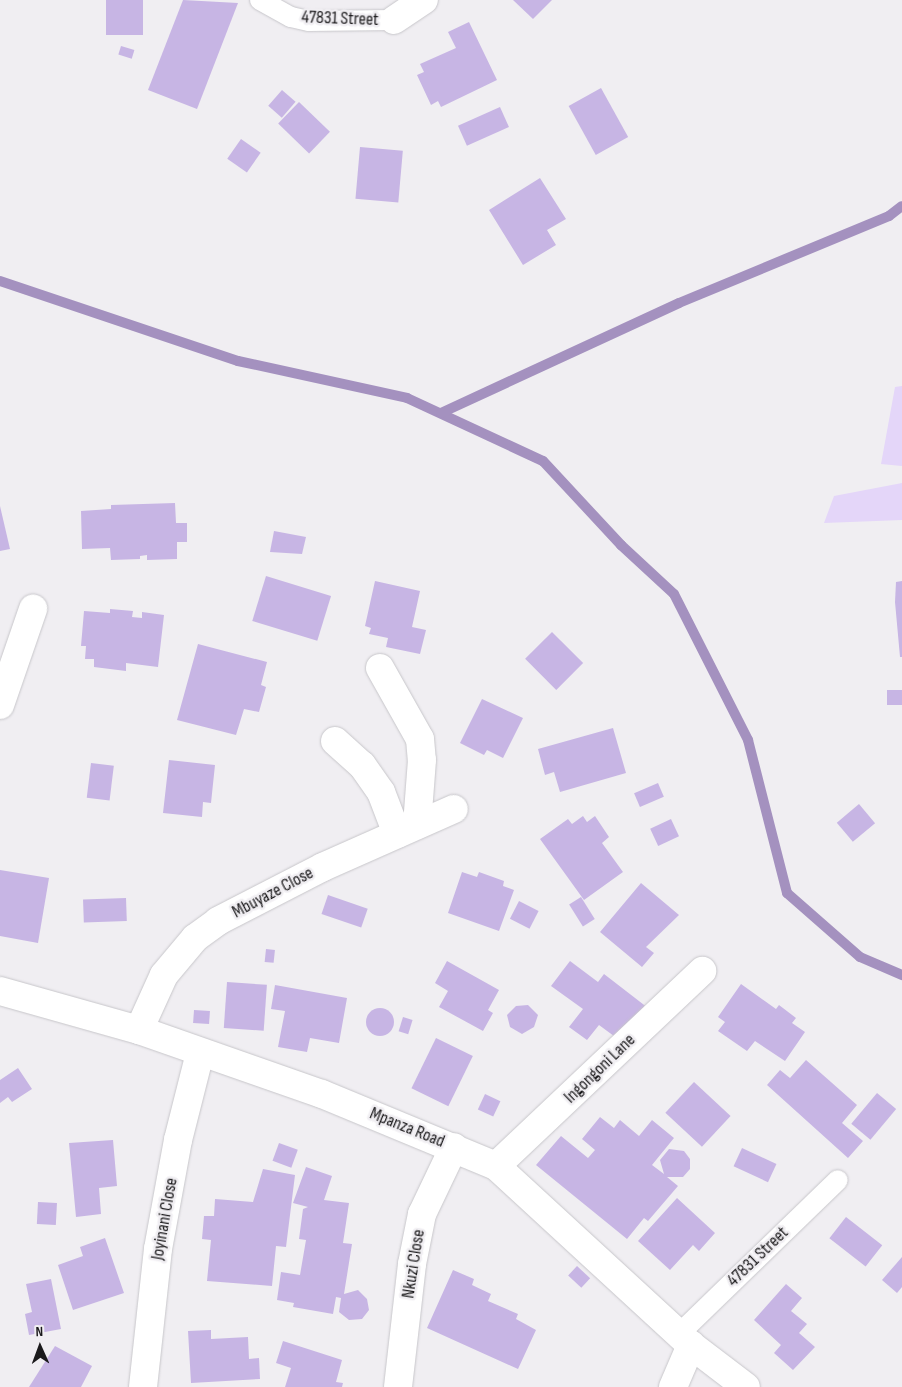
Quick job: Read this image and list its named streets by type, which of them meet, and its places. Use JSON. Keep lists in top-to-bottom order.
{
  "streets": {
    "street": [
      "Mbuyaze Close",
      "Ingongoni Lane",
      "Mpanza Road",
      "Joyinani Close",
      "Nkuzi Close"
    ],
    "lane": ["47831 Street"]
  },
  "crossings": [
    ["47831 Street", "Mpanza Road"],
    ["Mbuyaze Close", "Mpanza Road"],
    ["Ingongoni Lane", "Mpanza Road"],
    ["Mpanza Road", "Joyinani Close"],
    ["Mpanza Road", "Nkuzi Close"]
  ],
  "north": "top"
}
